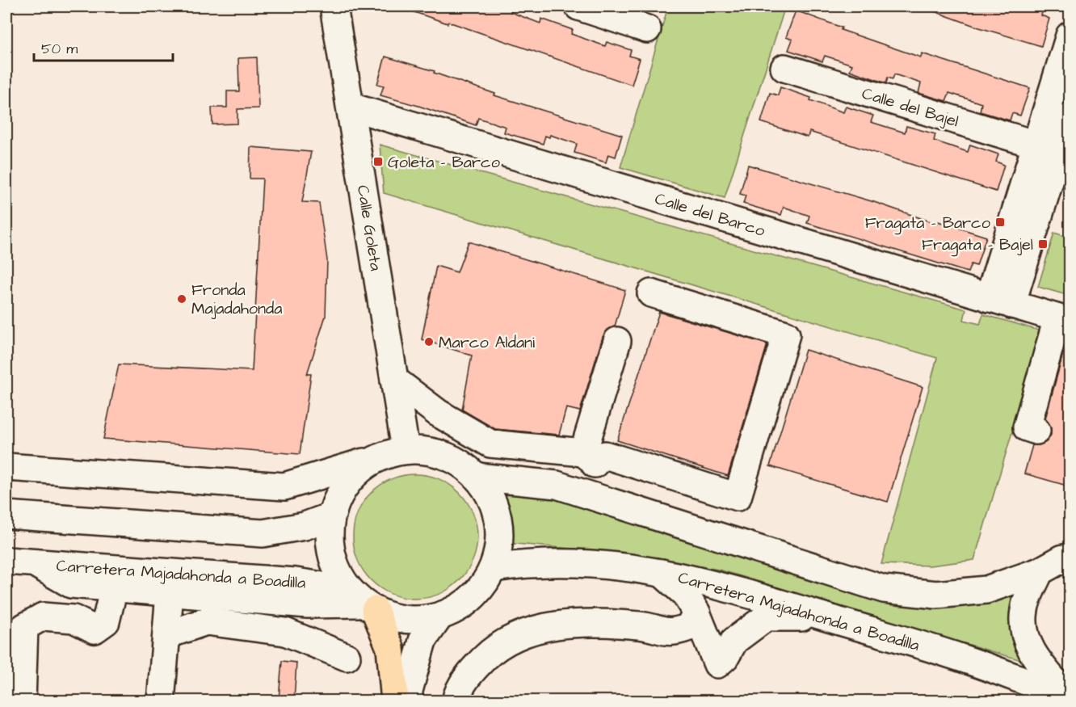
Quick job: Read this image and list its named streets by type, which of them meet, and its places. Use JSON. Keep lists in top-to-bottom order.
{
  "streets": {
    "street": [
      "Calle del Bajel",
      "Calle del Barco",
      "Calle Goleta",
      "Carretera Majadahonda a Boadilla"
    ]
  },
  "crossings": [
    ["Calle del Barco", "Calle Goleta"],
    ["Calle Goleta", "Carretera Majadahonda a Boadilla"]
  ],
  "places": {
    "transit": ["Goleta - Barco", "Fragata - Barco", "Fragata - Bajel"],
    "other": ["Fronda Majadahonda", "Marco Aldani"]
  },
  "scale_bar": "50 m"
}
